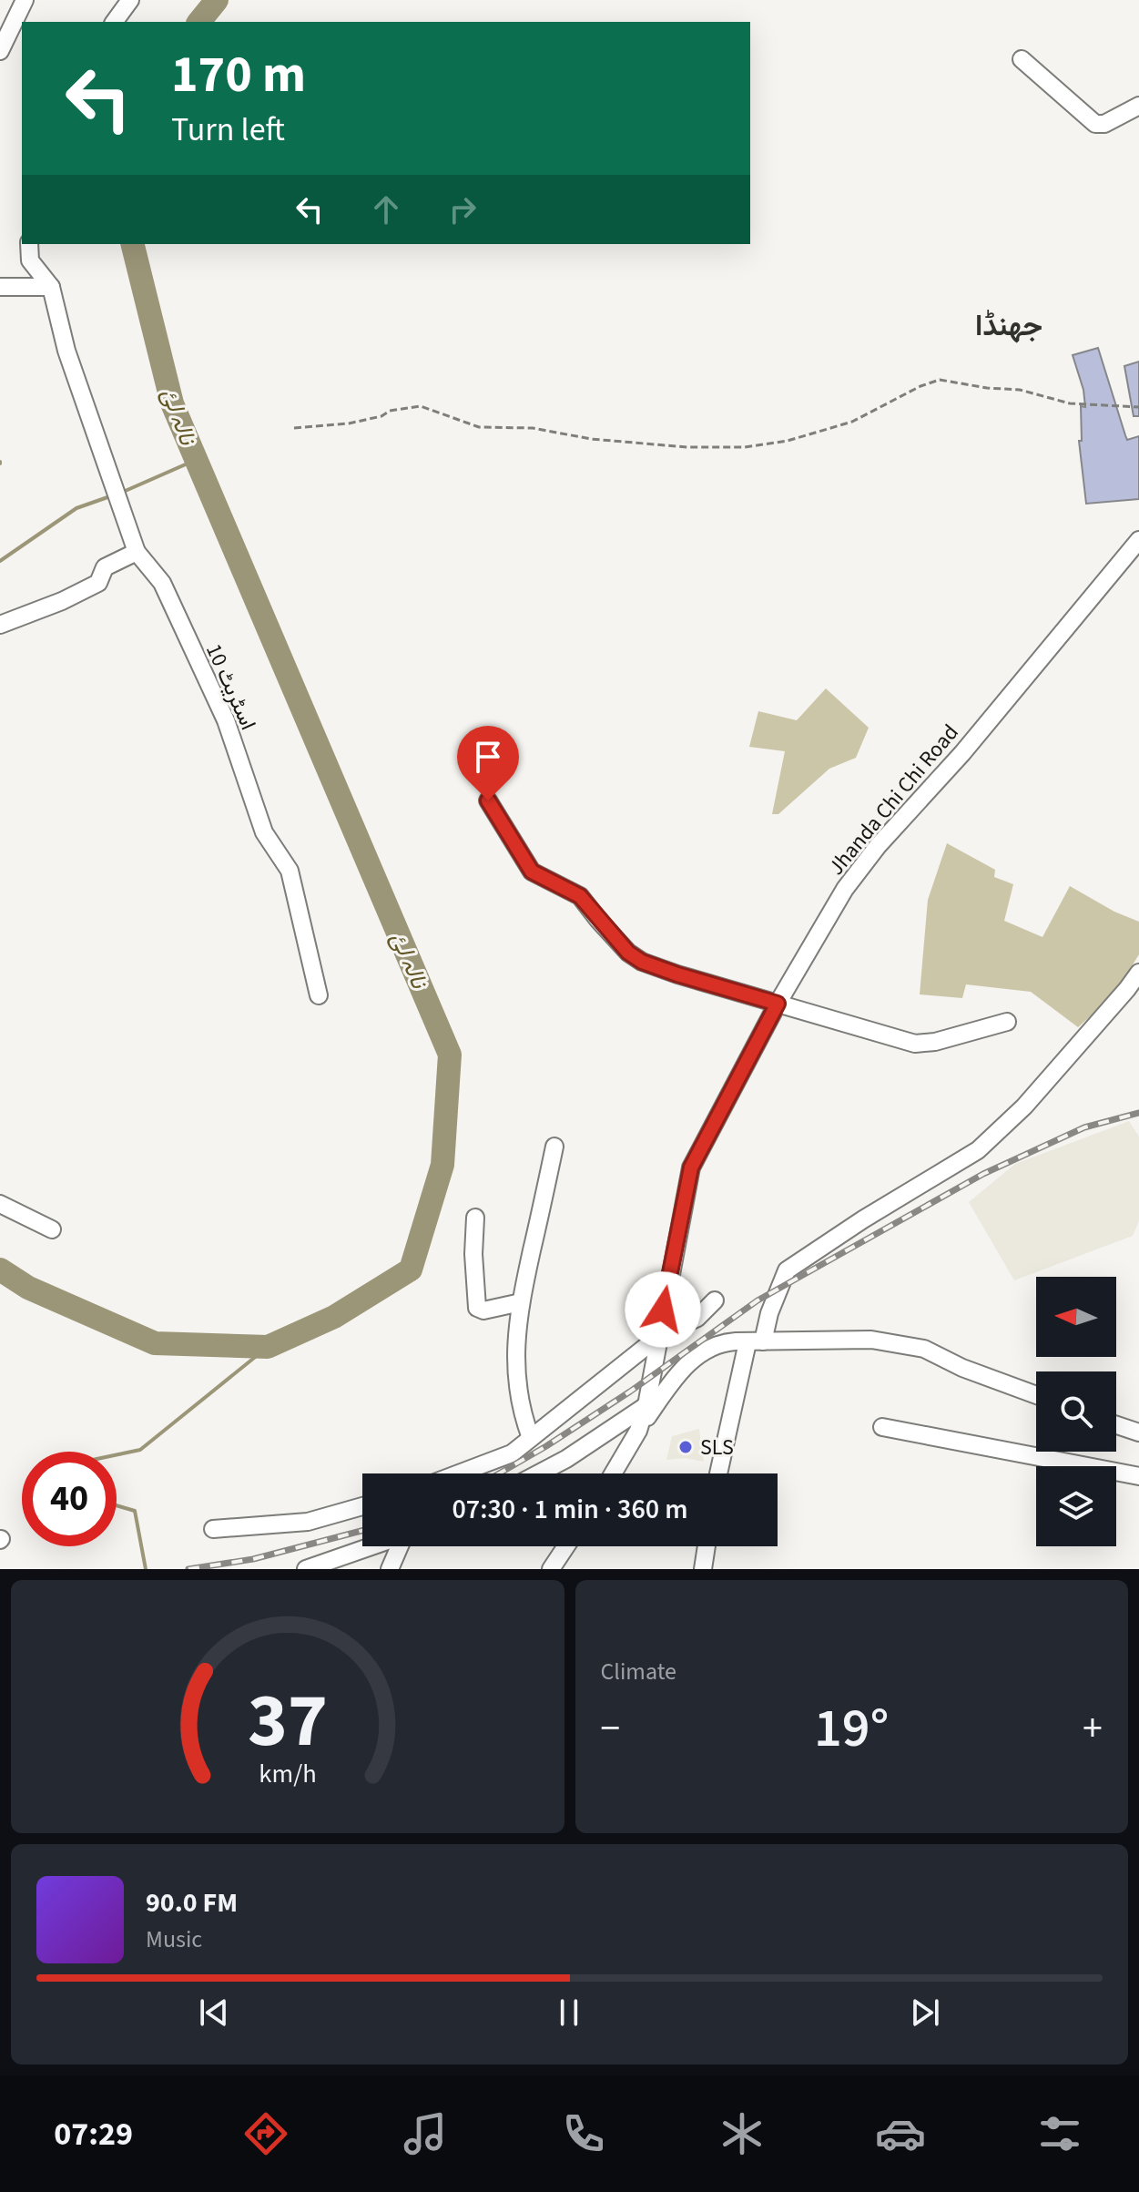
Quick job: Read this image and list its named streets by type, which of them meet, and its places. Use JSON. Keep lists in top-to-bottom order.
{
  "streets": {
    "street": ["اسٹریٹ 10", "Jhanda Chi Chi Road"]
  },
  "districts": ["جھنڈا"],
  "water": ["نالہ لئ"],
  "places": ["SLS"],
  "north": "left",
  "page": {
    "turn": ["170 m", "Turn left"],
    "limit": "40",
    "trip": "07:30 · 1 min · 360 m",
    "tile": "Climate",
    "heat": ["−", "19°", "+"],
    "song": ["90.0 FM", "Music"],
    "tabs": "07:29",
    "gauge": ["37", "km/h"]
  }
}
